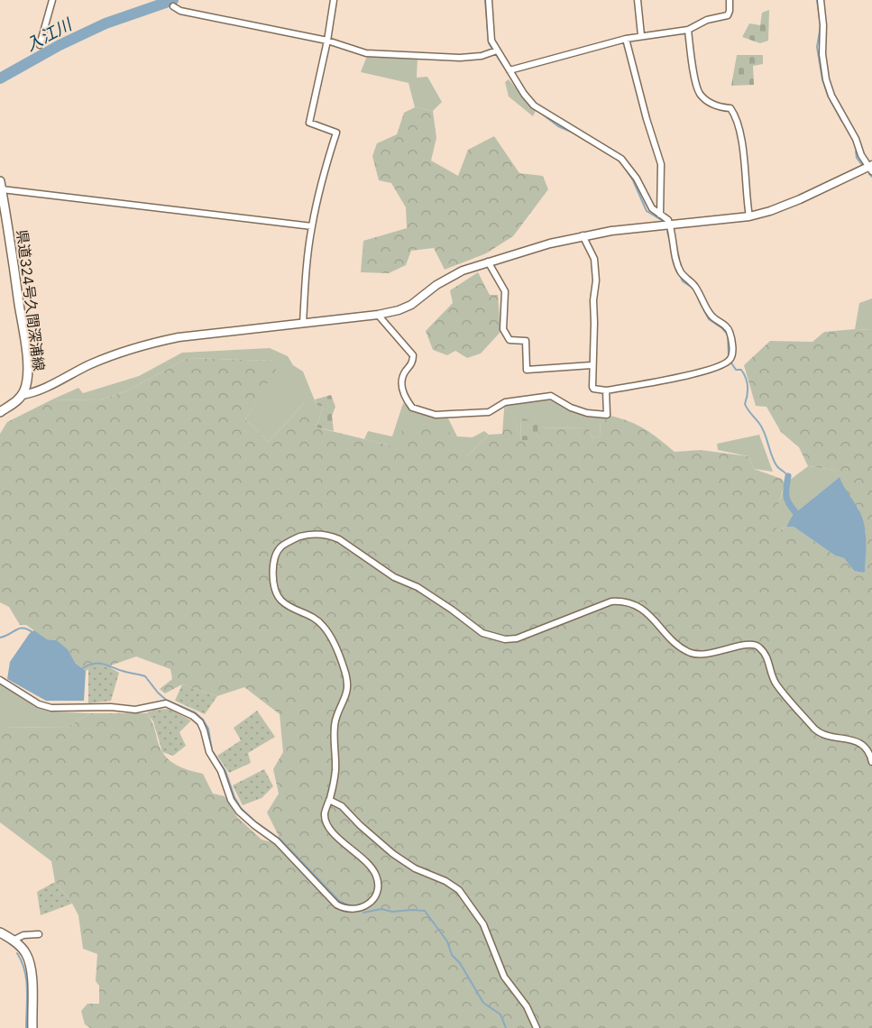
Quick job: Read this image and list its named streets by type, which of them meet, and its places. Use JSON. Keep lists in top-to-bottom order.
{
  "streets": {
    "main road": ["県道324号久間深浦線"]
  },
  "water": ["入江川"]
}
